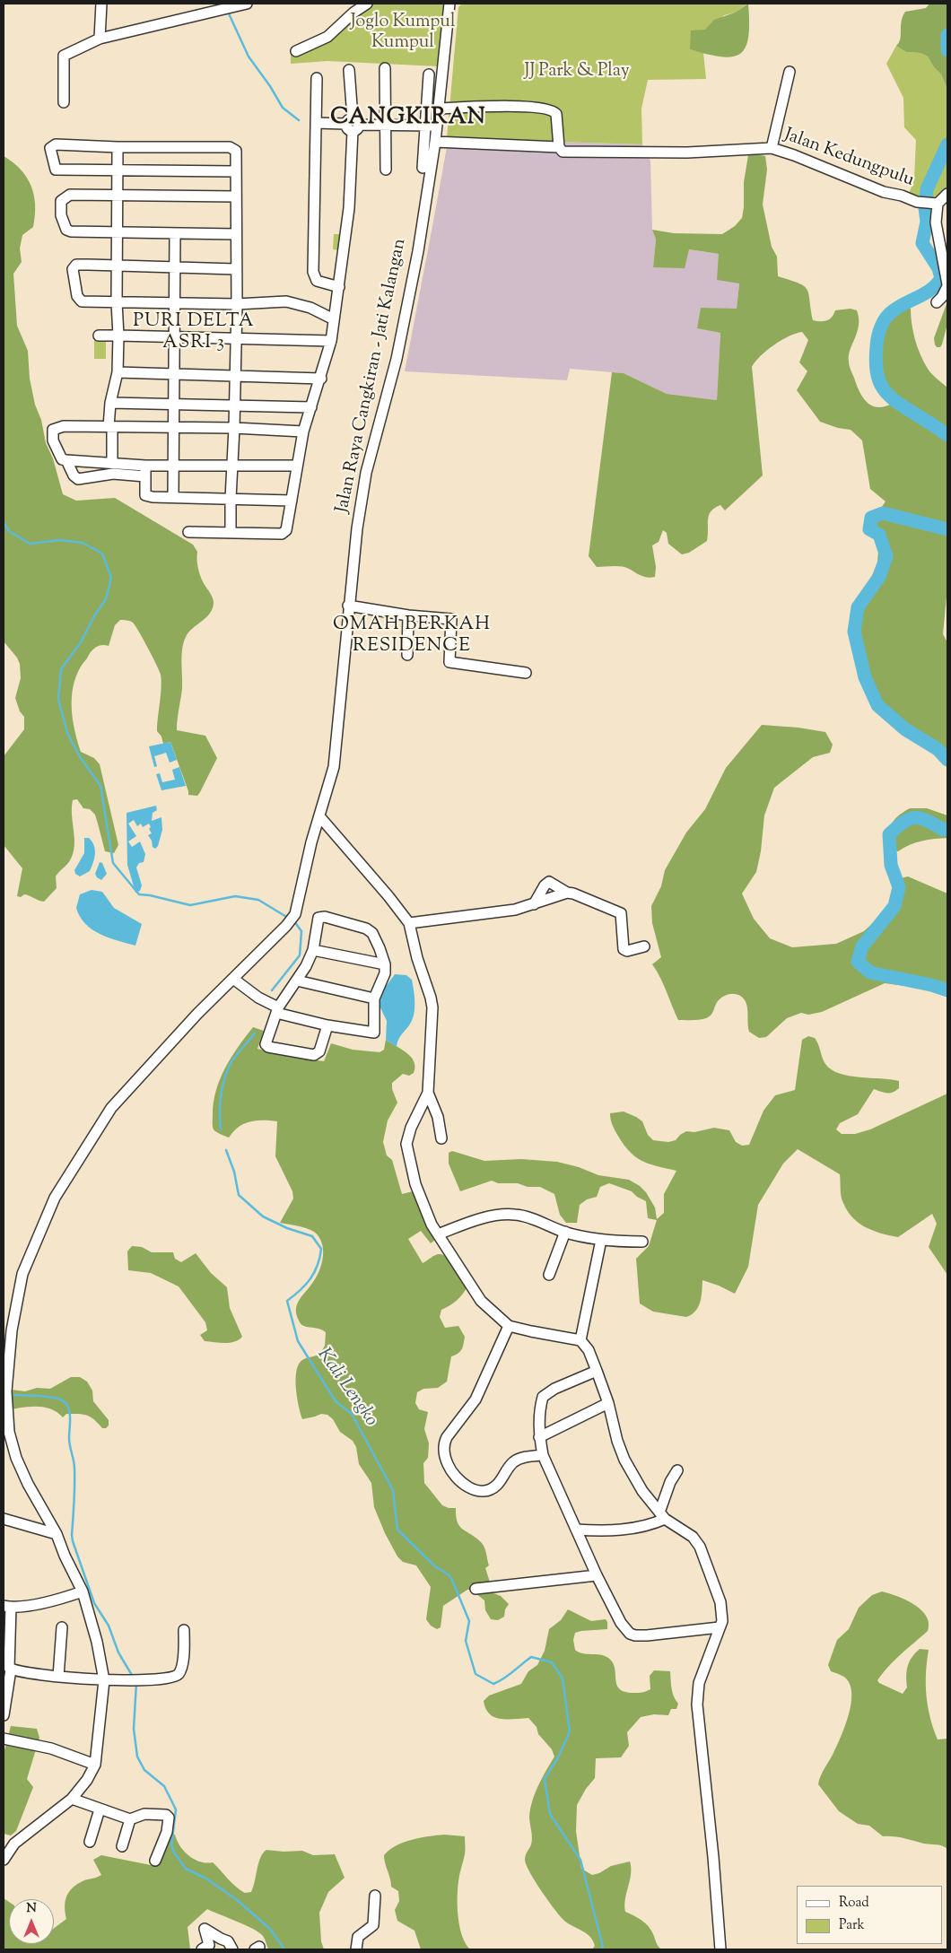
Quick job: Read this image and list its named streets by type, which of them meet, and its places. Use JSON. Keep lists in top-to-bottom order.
{
  "streets": {
    "street": ["Jalan Kedungpulu", "Jalan Raya Cangkiran - Jati Kalangan"]
  },
  "districts": ["CANGKIRAN", "PURI DELTA ASRI 3", "OMAH BERKAH RESIDENCE"],
  "water": ["Kali Lengko"],
  "parks": ["Joglo Kumpul Kumpul", "JJ Park & Play"],
  "legend": ["Road", "Park"],
  "north": "top"
}
